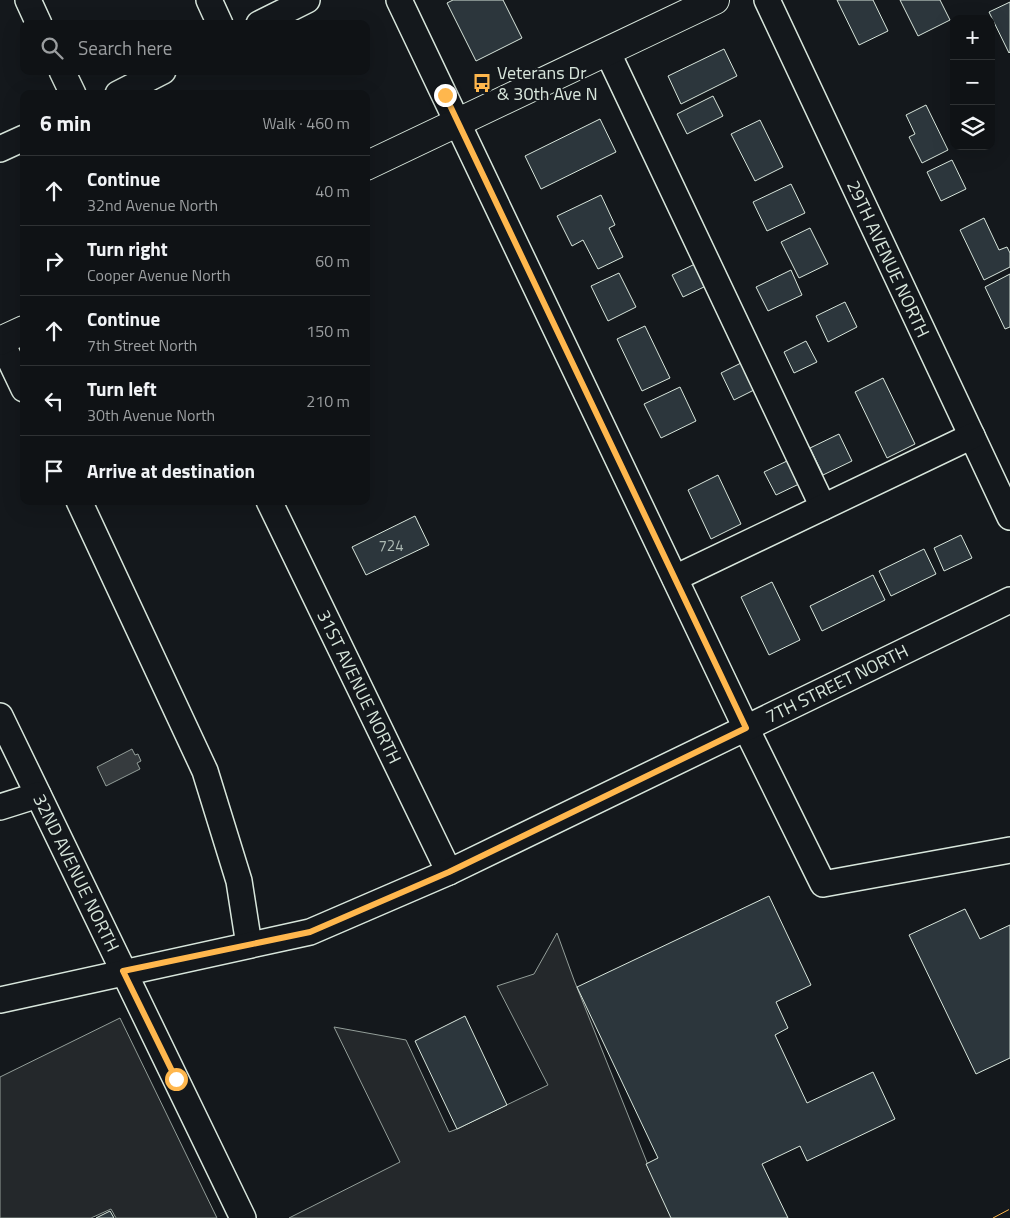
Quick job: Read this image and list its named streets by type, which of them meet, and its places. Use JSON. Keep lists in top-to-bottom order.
{
  "streets": {
    "street": [
      "29TH AVENUE NORTH",
      "7TH STREET NORTH",
      "31ST AVENUE NORTH",
      "32ND AVENUE NORTH"
    ]
  },
  "crossings": [
    ["7TH STREET NORTH", "31ST AVENUE NORTH"],
    ["7TH STREET NORTH", "32ND AVENUE NORTH"]
  ],
  "places": {
    "bus stop": ["Veterans Dr & 30th Ave N"]
  },
  "house_numbers": ["724"],
  "page": {
    "map_buttons": ["+", "−"],
    "search": "Search here",
    "heading": ["6 min", "Walk · 460 m"],
    "list": [
      ["Continue", "32nd Avenue North", "40 m"],
      ["Turn right", "Cooper Avenue North", "60 m"],
      ["Continue", "7th Street North", "150 m"],
      ["Turn left", "30th Avenue North", "210 m"],
      "Arrive at destination"
    ]
  }
}
